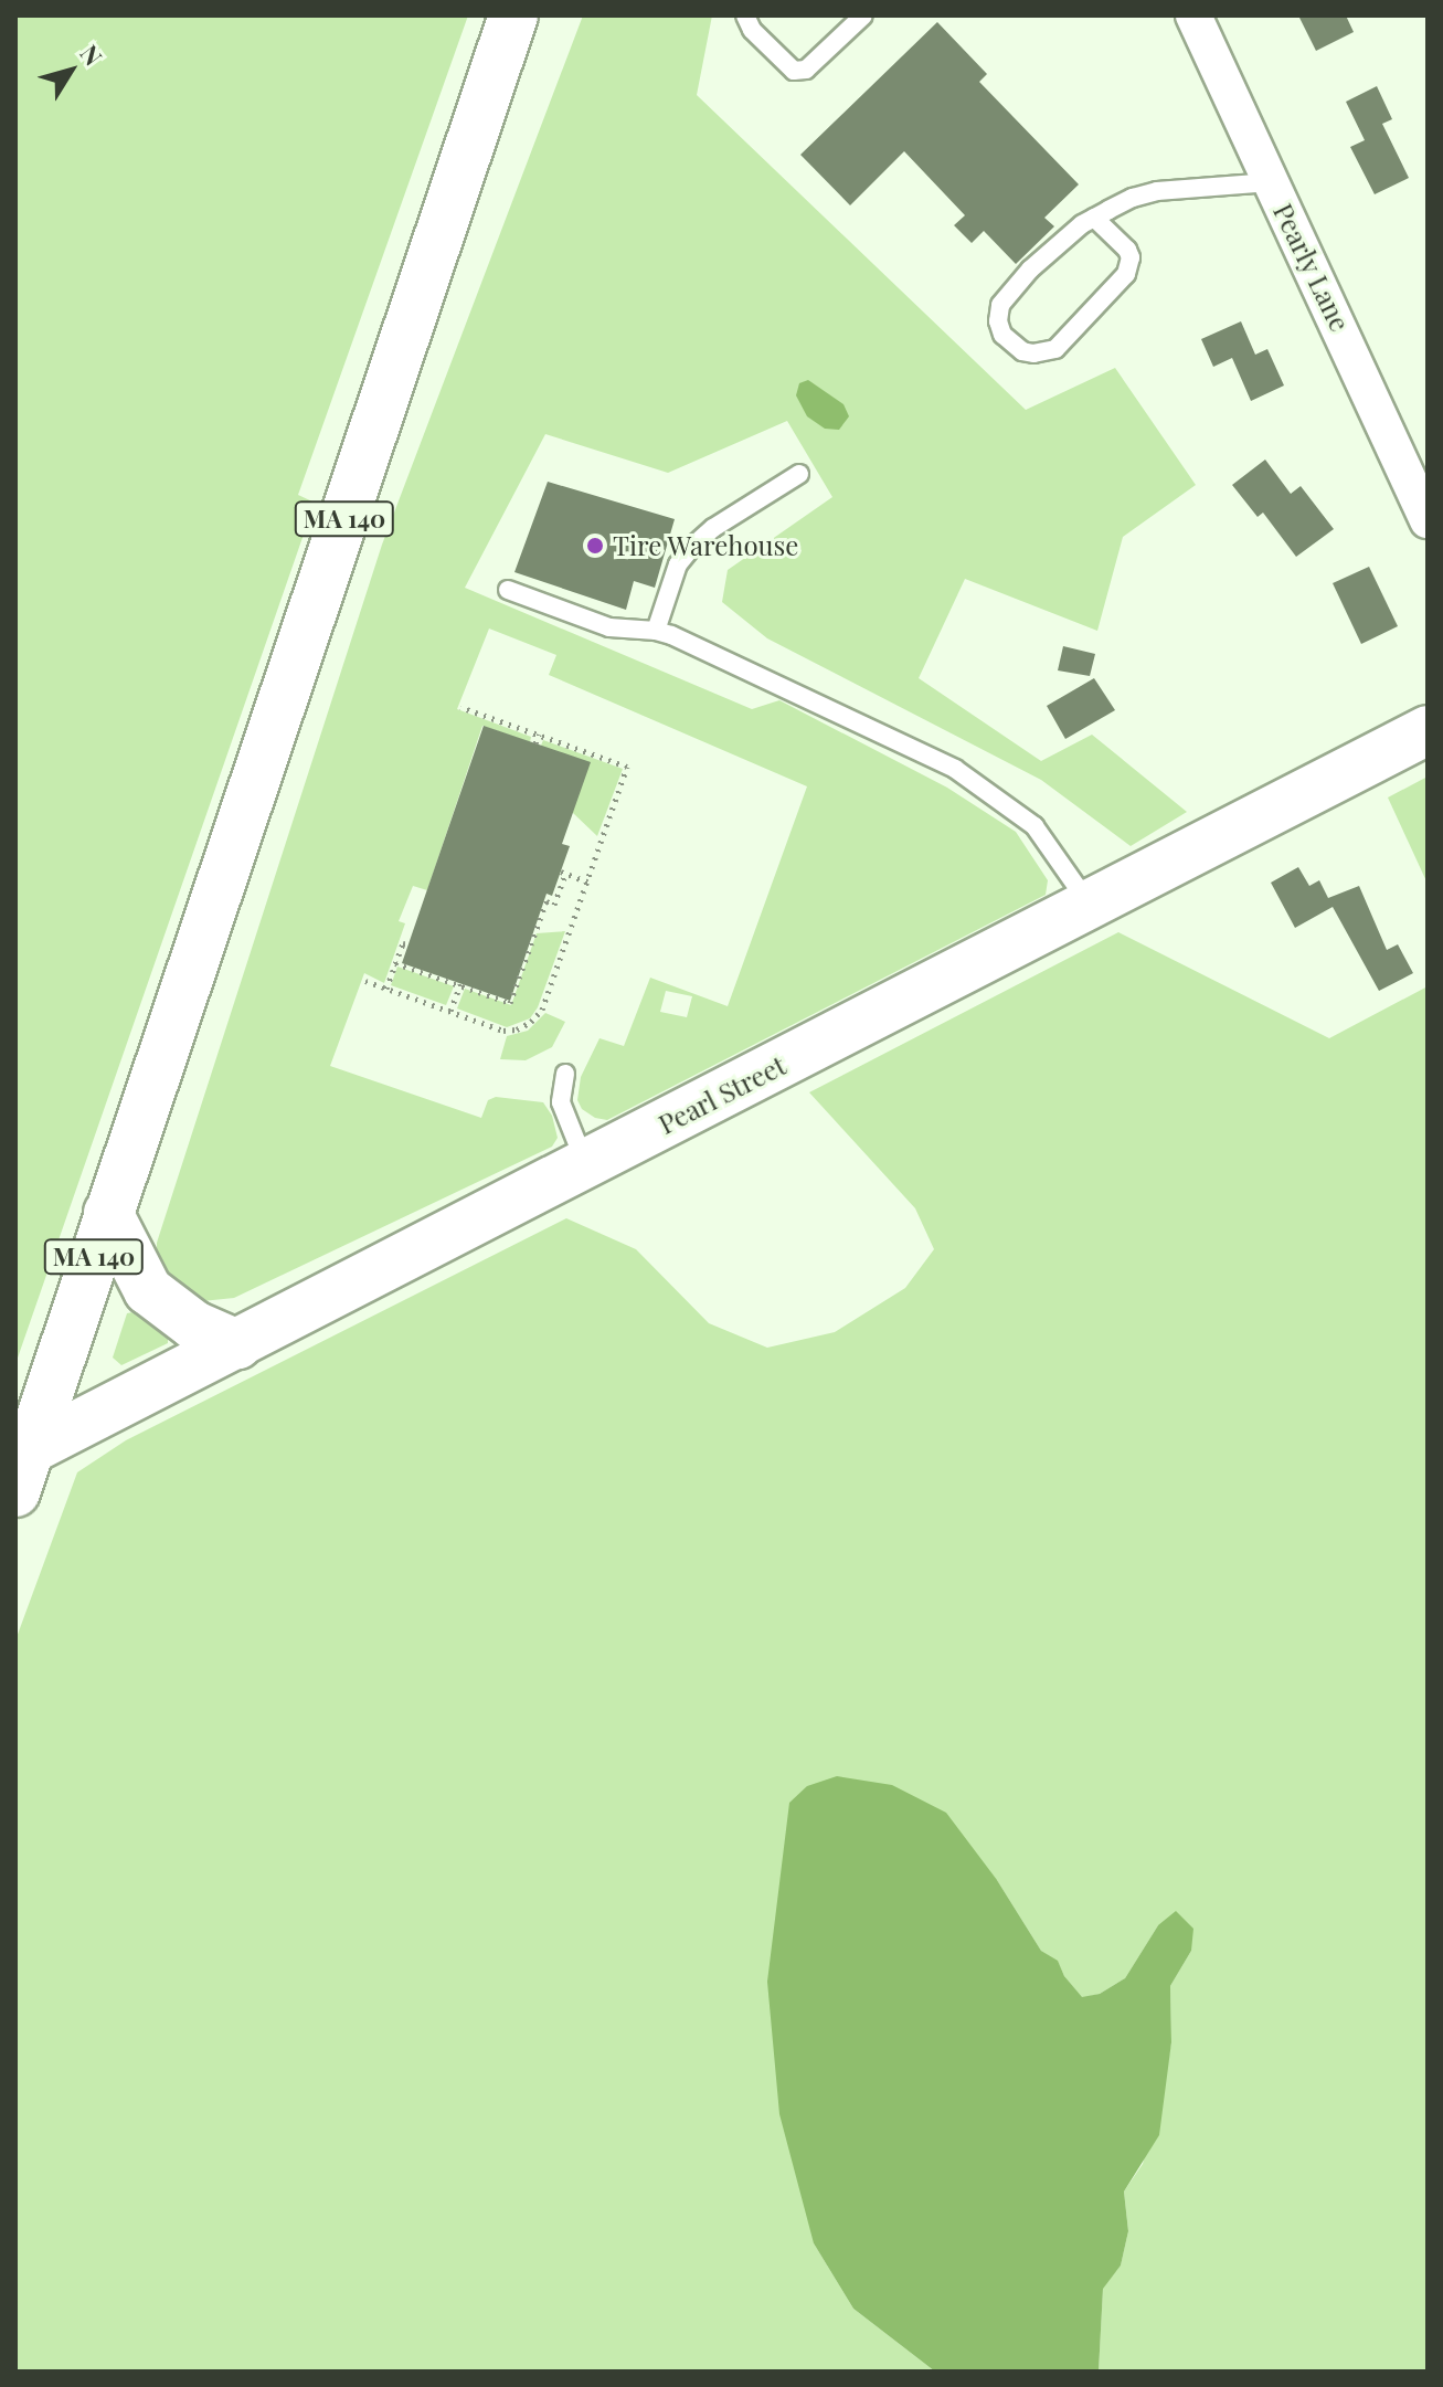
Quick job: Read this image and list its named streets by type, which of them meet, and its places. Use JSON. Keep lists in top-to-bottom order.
{
  "streets": {
    "main road": ["MA 140", "Pearl Street"],
    "street": ["Pearly Lane"]
  },
  "crossings": [
    ["MA 140", "Pearl Street"]
  ],
  "places": ["Tire Warehouse"],
  "north": "top right"
}
